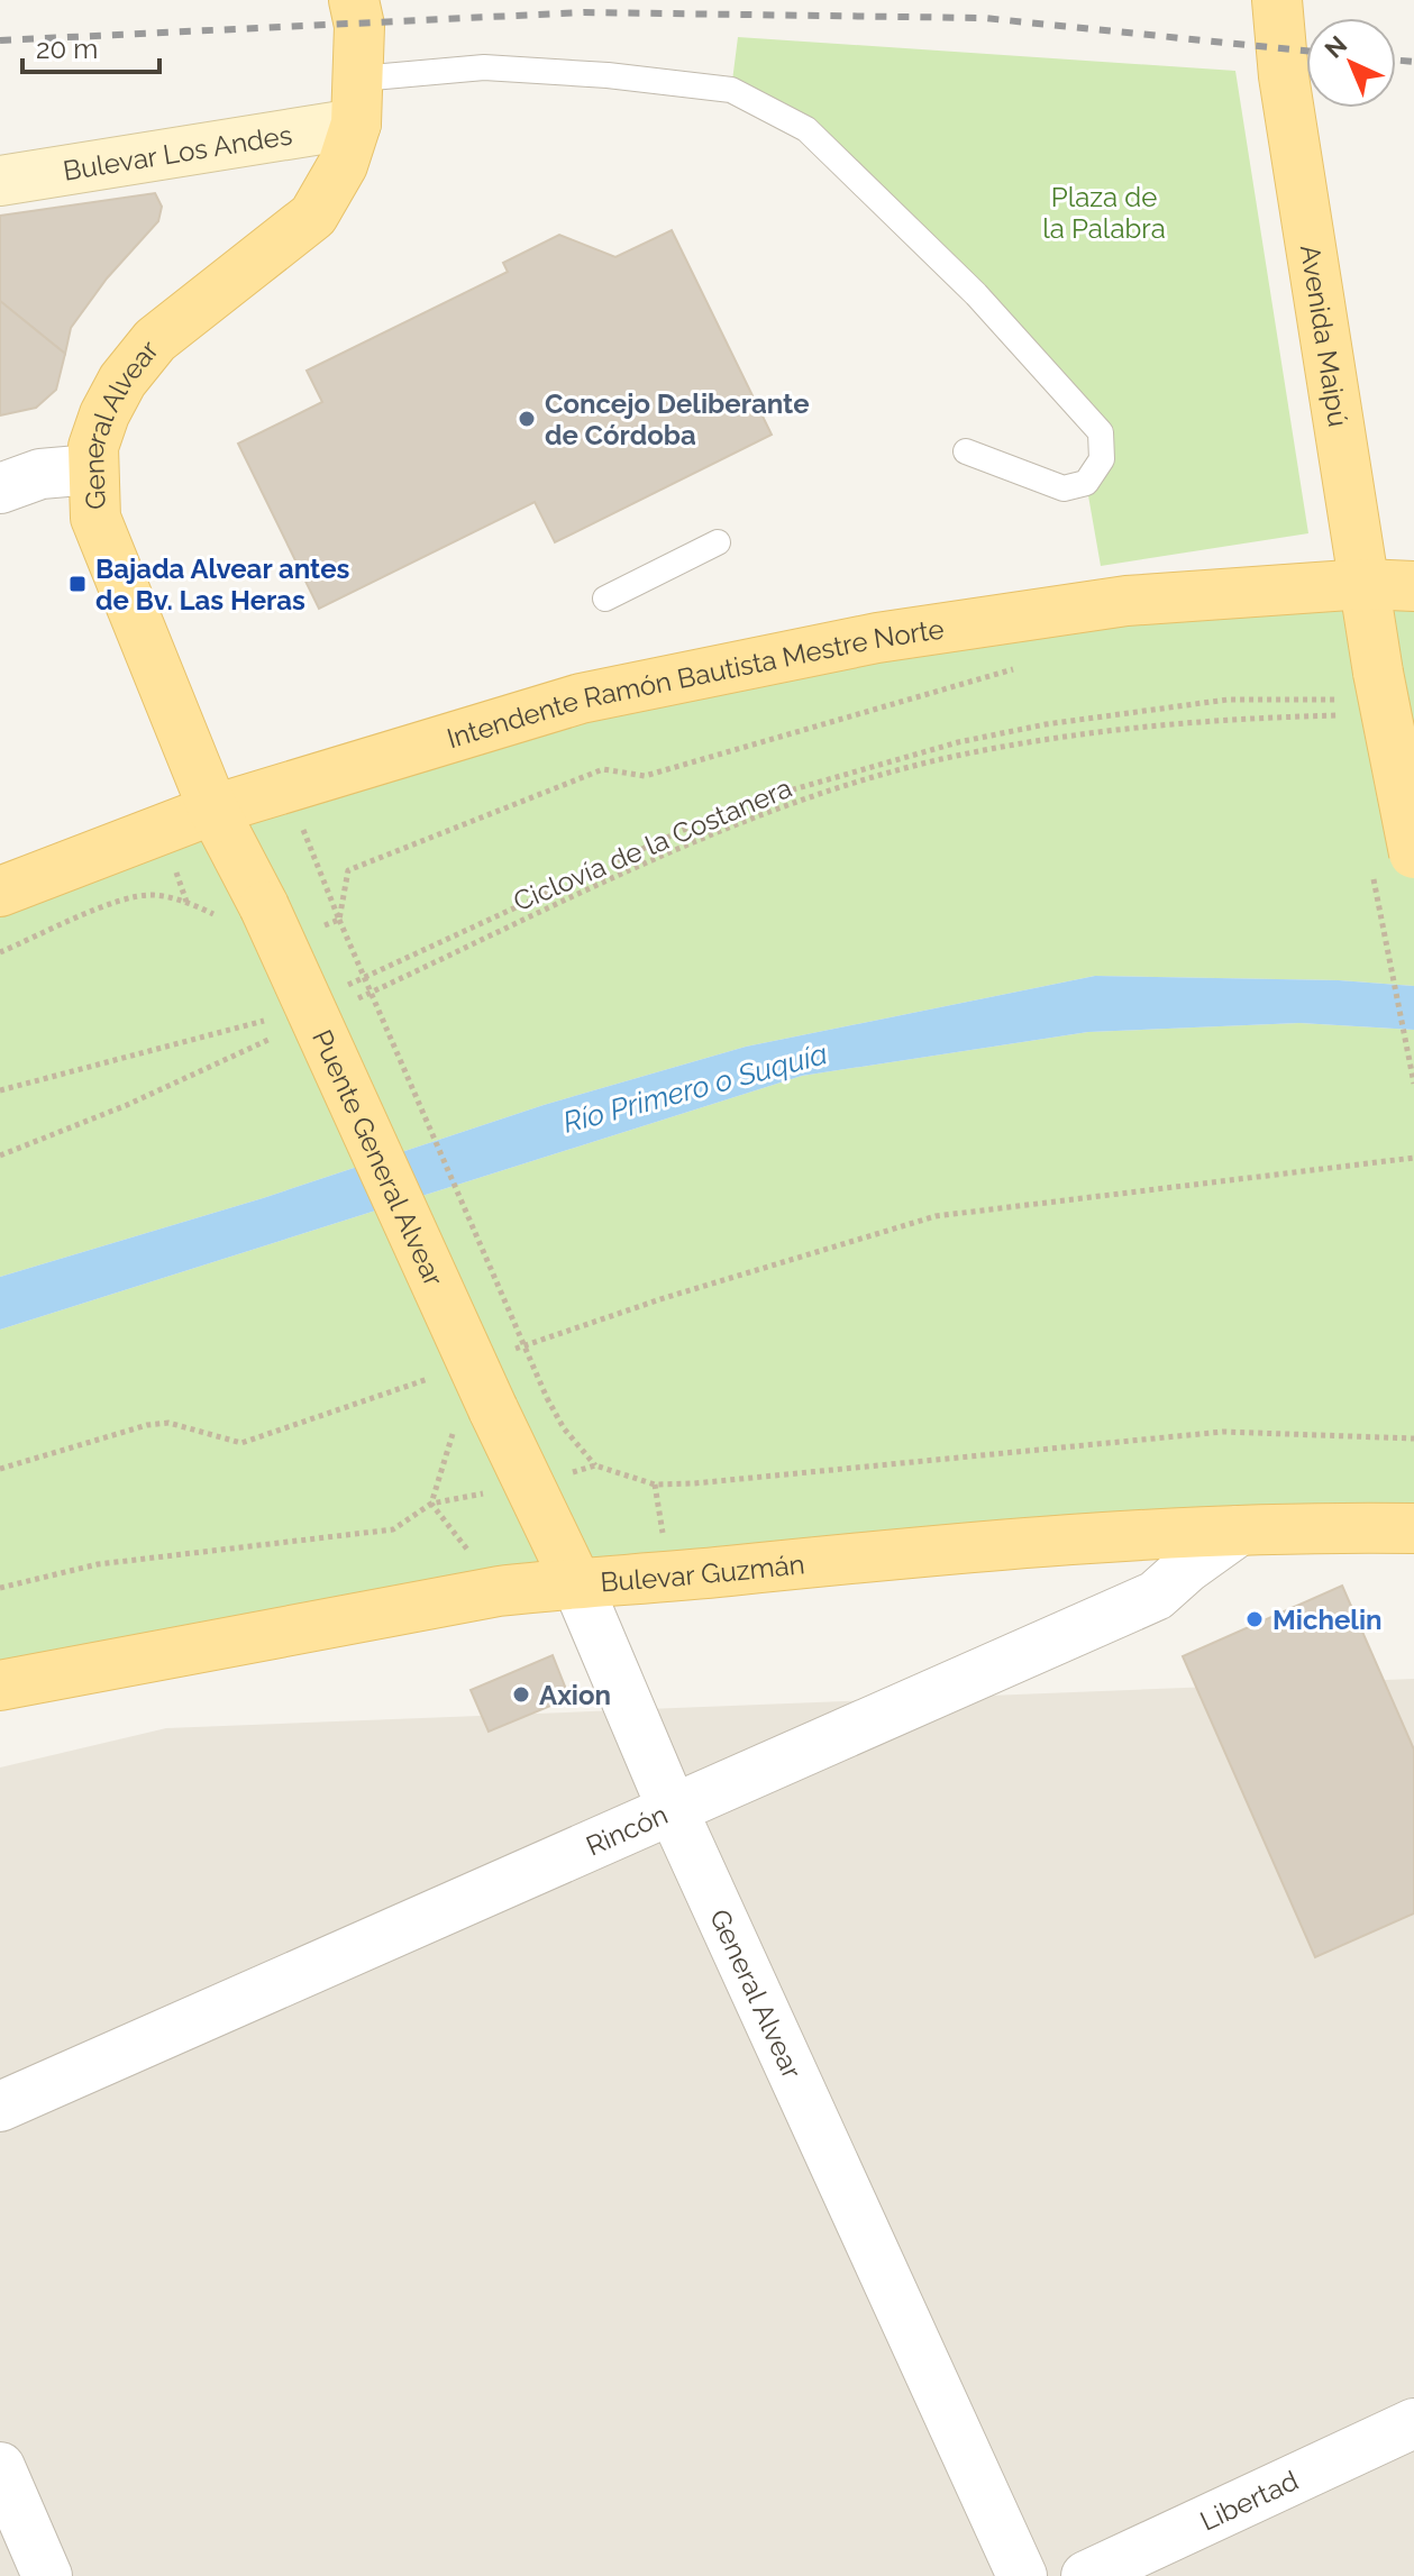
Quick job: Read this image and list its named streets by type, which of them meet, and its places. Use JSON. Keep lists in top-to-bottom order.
{
  "streets": {
    "main road": [
      "Bulevar Los Andes",
      "Avenida Maipú",
      "General Alvear",
      "Intendente Ramón Bautista Mestre Norte",
      "Puente General Alvear",
      "Bulevar Guzmán"
    ],
    "street": ["Rincón", "Libertad"],
    "path": ["Ciclovía de la Costanera"]
  },
  "crossings": [
    ["Bulevar Los Andes", "General Alvear"],
    ["Avenida Maipú", "Intendente Ramón Bautista Mestre Norte"],
    ["General Alvear", "Intendente Ramón Bautista Mestre Norte"],
    ["General Alvear", "Puente General Alvear"],
    ["General Alvear", "Bulevar Guzmán"],
    ["General Alvear", "Rincón"],
    ["Bulevar Guzmán", "Rincón"]
  ],
  "water": ["Río Primero o Suquía"],
  "parks": ["Plaza de la Palabra"],
  "places": {
    "other": ["Concejo Deliberante de Córdoba", "Michelin", "Axion"],
    "transit": ["Bajada Alvear antes de Bv. Las Heras"]
  },
  "scale_bar": "20 m",
  "north": "top left"
}
